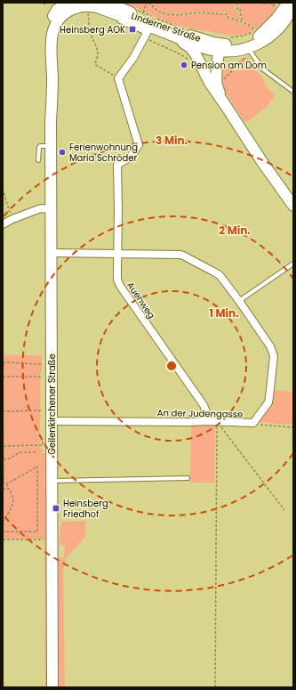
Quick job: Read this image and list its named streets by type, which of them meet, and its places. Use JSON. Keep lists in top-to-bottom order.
{
  "streets": {
    "street": [
      "Linderner Straße",
      "Auenweg",
      "Geilenkirchener Straße",
      "An der Judengasse"
    ]
  },
  "crossings": [
    ["Linderner Straße", "Geilenkirchener Straße"],
    ["Auenweg", "An der Judengasse"],
    ["Geilenkirchener Straße", "An der Judengasse"]
  ],
  "places": {
    "transit": ["Heinsberg AOK", "Heinsberg Friedhof"],
    "other": ["Pension am Dom", "Ferienwohnung Maria Schröder"]
  },
  "rings": ["3 Min.", "2 Min.", "1 Min."]
}
